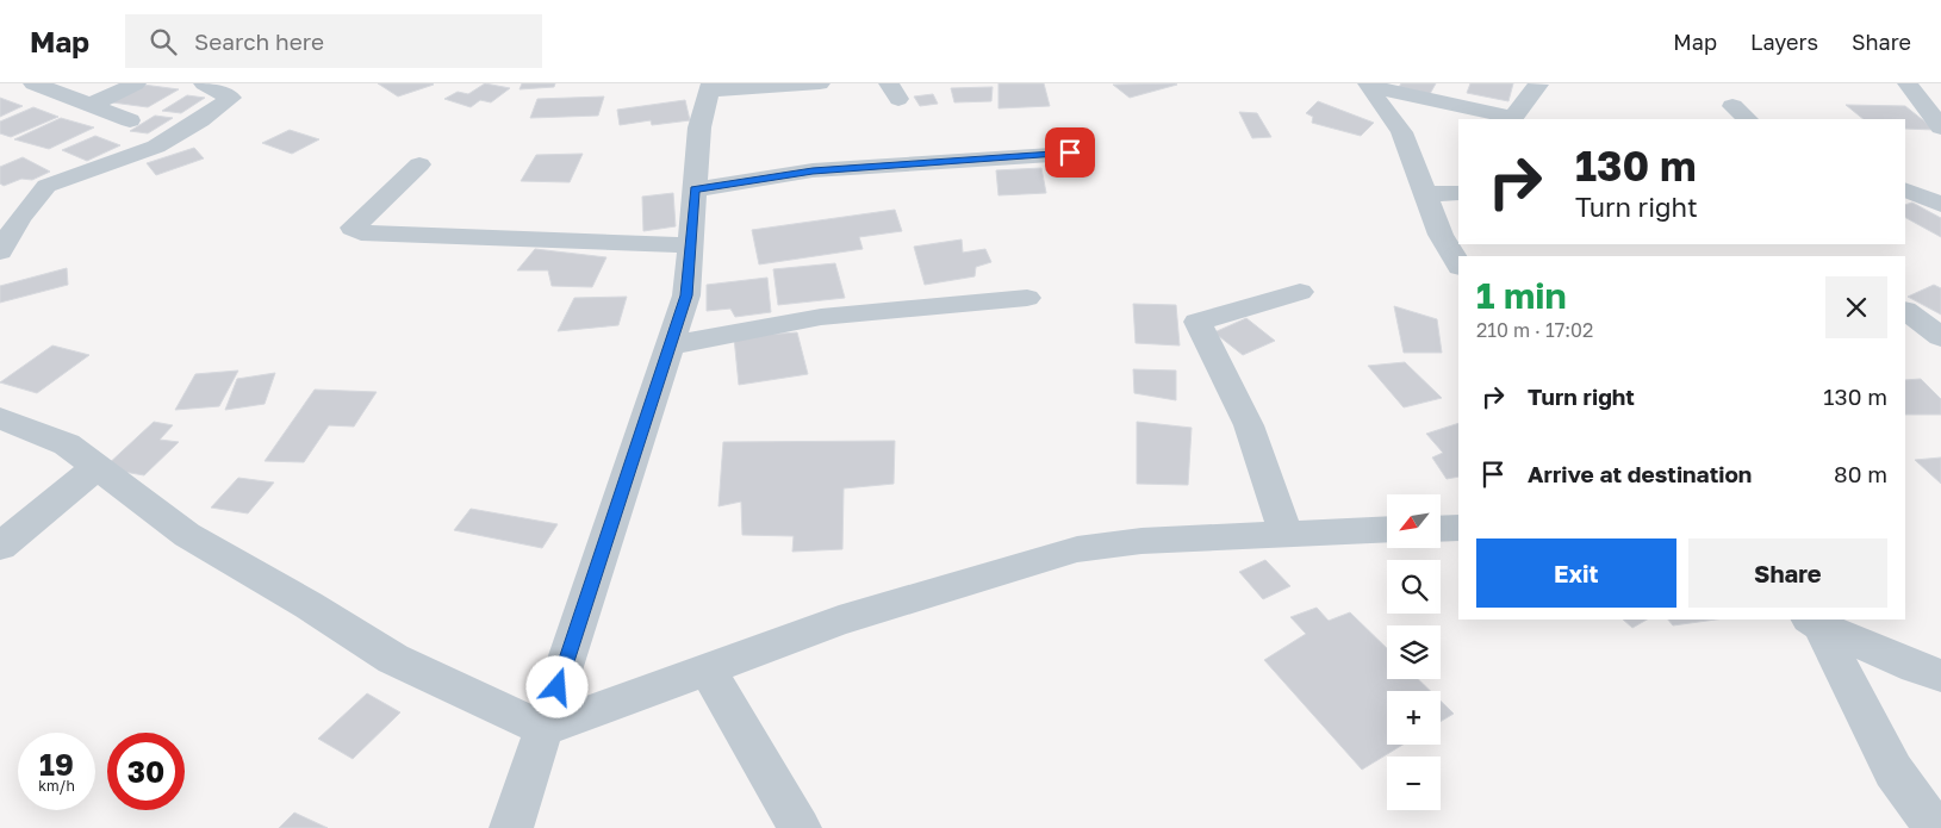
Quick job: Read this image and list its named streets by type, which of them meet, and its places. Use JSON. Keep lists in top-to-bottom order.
{
  "north": "bottom left",
  "page": {
    "header": "Map",
    "search": "Search here",
    "nav": ["Map", "Layers", "Share"],
    "turn": ["130 m", "Turn right"],
    "heading": ["1 min", "210 m · 17:02"],
    "list": [
      {
        "name": "Turn right",
        "value": "130 m"
      },
      {
        "name": "Arrive at destination",
        "value": "80 m"
      }
    ],
    "map_buttons": ["+", "−"],
    "buttons": ["Exit", "Share"],
    "speed": "19 km/h",
    "limit": "30"
  }
}
